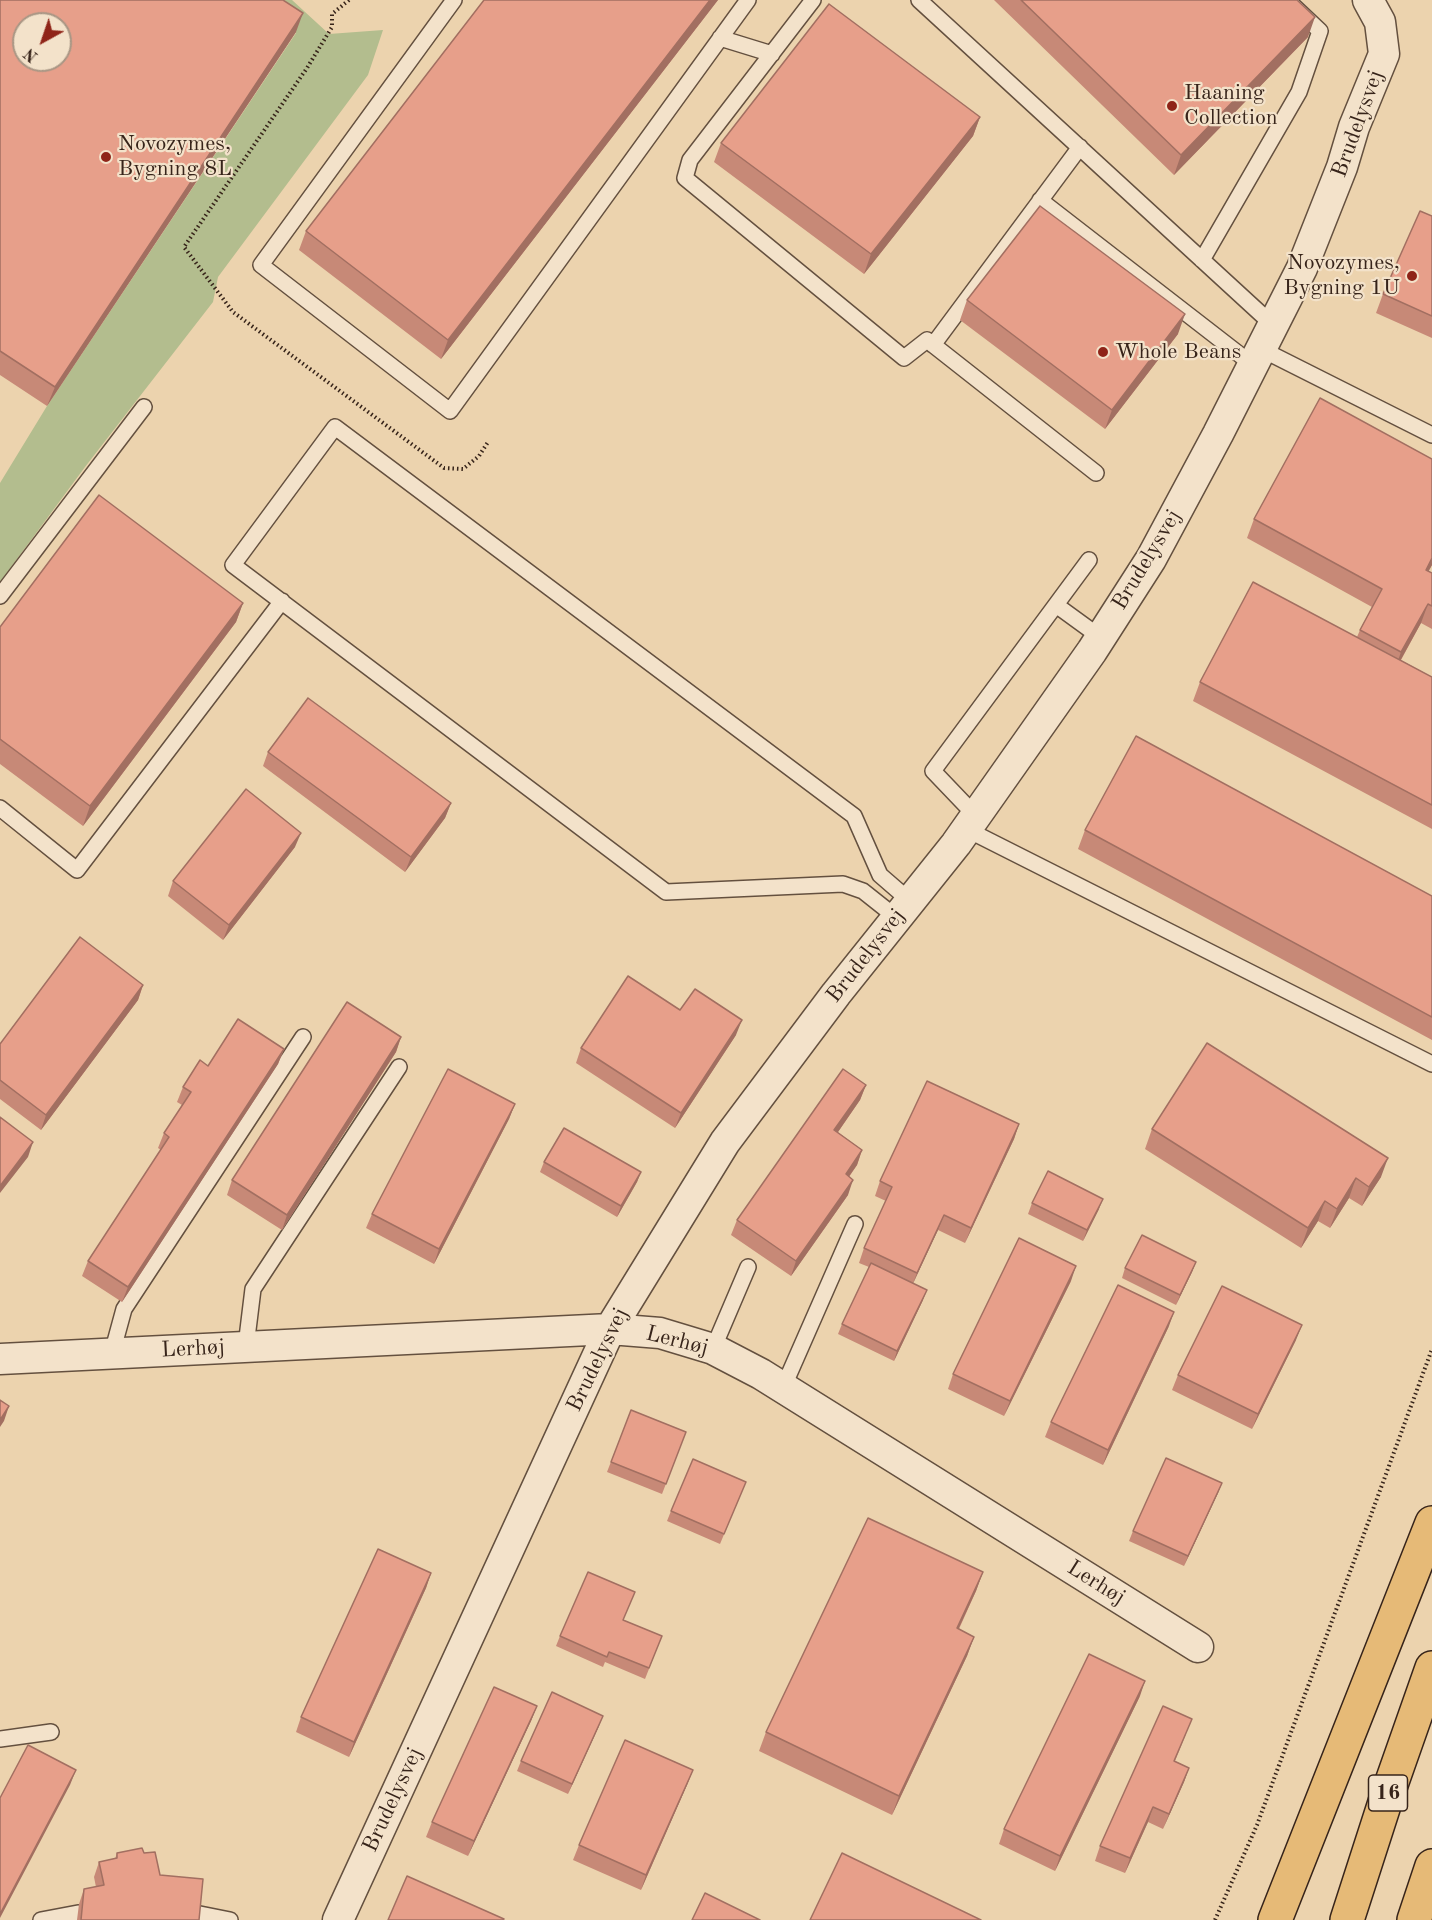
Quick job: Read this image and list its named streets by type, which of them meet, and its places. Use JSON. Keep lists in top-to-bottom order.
{
  "streets": {
    "highway": ["16"],
    "street": ["Brudelysvej", "Lerhøj"]
  },
  "crossings": [
    ["Brudelysvej", "Lerhøj"]
  ],
  "places": [
    "Haaning Collection",
    "Novozymes, Bygning 8L",
    "Novozymes, Bygning 1U",
    "Whole Beans"
  ],
  "north": "bottom left"
}
